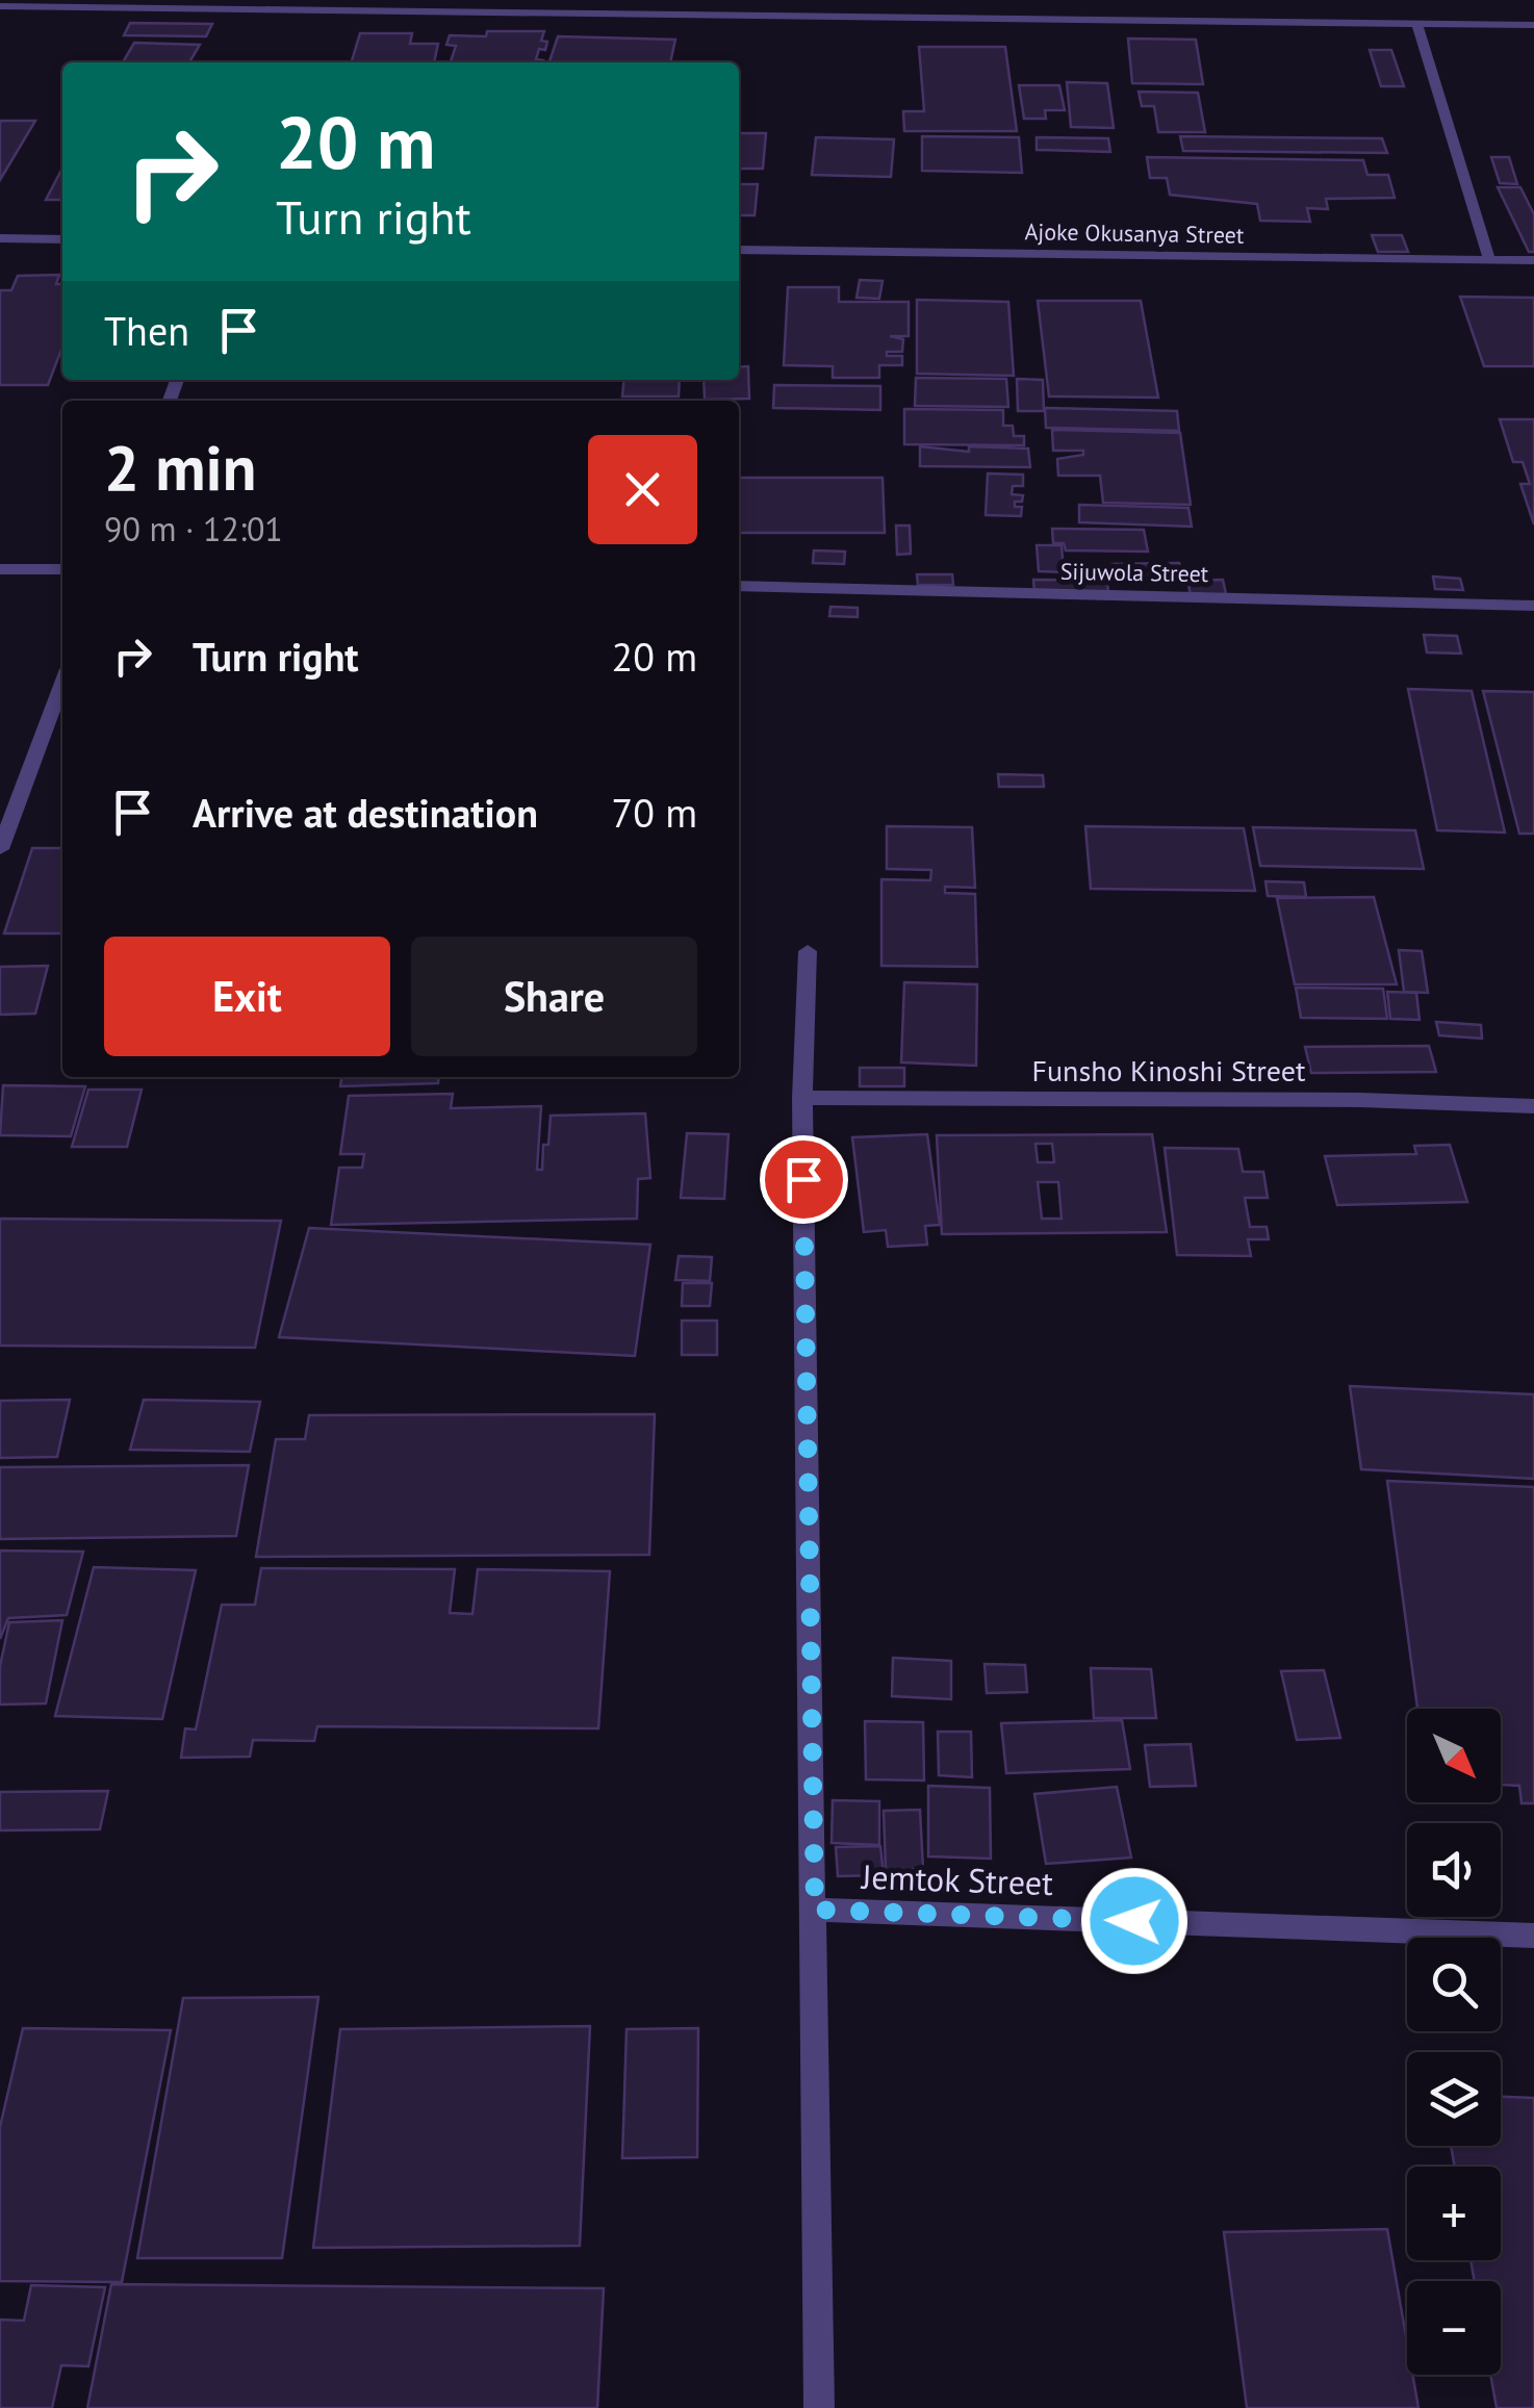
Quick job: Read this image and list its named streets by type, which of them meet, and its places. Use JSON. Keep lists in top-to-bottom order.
{
  "streets": {
    "street": [
      "Ajoke Okusanya Street",
      "Sijuwola Street",
      "Funsho Kinoshi Street",
      "Jemtok Street"
    ]
  },
  "north": "bottom right",
  "page": {
    "turn": ["20 m", "Turn right"],
    "then": "Then",
    "heading": ["2 min", "90 m · 12:01"],
    "list": [
      {
        "name": "Turn right",
        "value": "20 m"
      },
      {
        "name": "Arrive at destination",
        "value": "70 m"
      }
    ],
    "buttons": ["Exit", "Share"],
    "map_buttons": ["+", "−"]
  }
}
